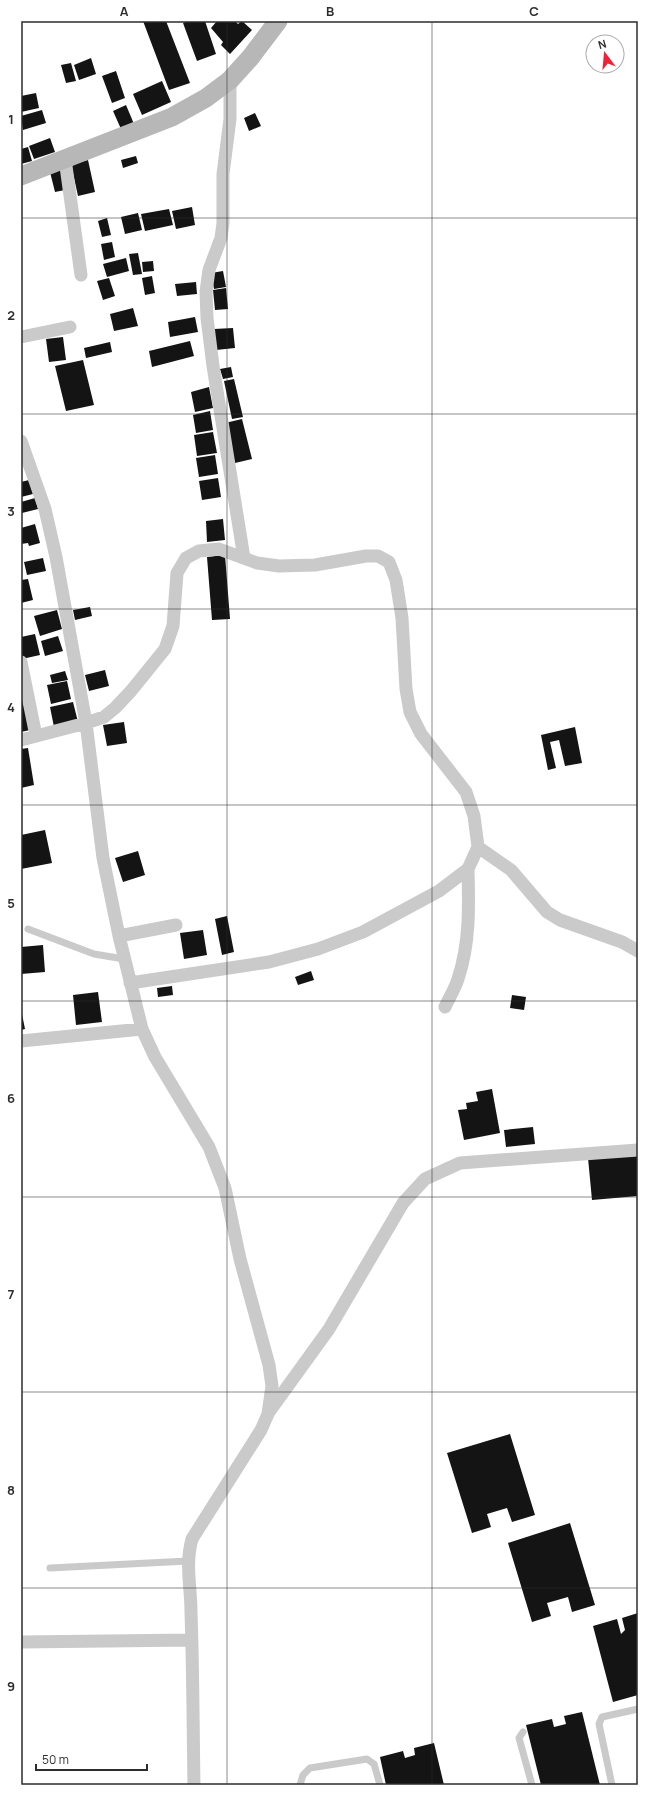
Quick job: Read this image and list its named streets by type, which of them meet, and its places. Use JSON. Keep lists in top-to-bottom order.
{
  "scale_bar": "50 m",
  "north": "top",
  "grid": {
    "columns": ["A", "B", "C"],
    "rows": [
      "1",
      "2",
      "3",
      "4",
      "5",
      "6",
      "7",
      "8",
      "9"
    ]
  }
}
